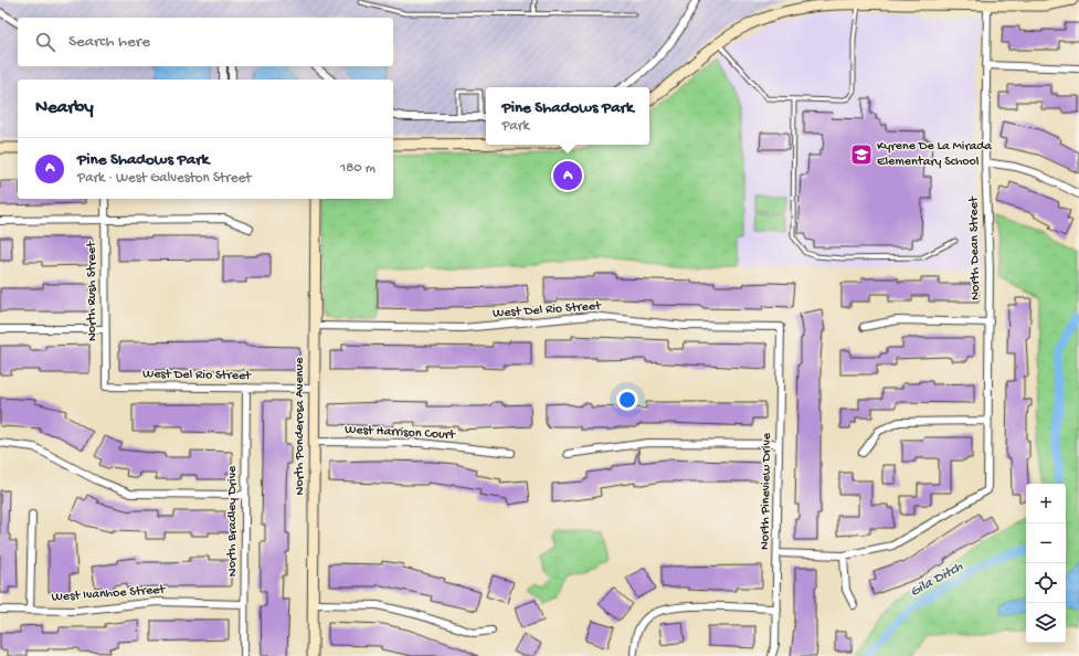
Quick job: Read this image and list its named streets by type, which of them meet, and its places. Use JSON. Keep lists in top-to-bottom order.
{
  "streets": {
    "street": [
      "North Dean Street",
      "North Rush Street",
      "West Del Rio Street",
      "North Ponderosa Avenue",
      "West Harrison Court",
      "North Pineview Drive",
      "North Bradley Drive",
      "West Ivanhoe Street"
    ]
  },
  "crossings": [
    ["North Rush Street", "West Del Rio Street"],
    ["West Del Rio Street", "North Ponderosa Avenue"],
    ["West Del Rio Street", "North Pineview Drive"],
    ["West Del Rio Street", "North Bradley Drive"],
    ["North Ponderosa Avenue", "West Harrison Court"],
    ["North Bradley Drive", "West Ivanhoe Street"]
  ],
  "water": ["Gila Ditch"],
  "places": {
    "school or university": ["Kyrene De La Mirada Elementary School"]
  },
  "page": {
    "search": "Search here",
    "heading": "Nearby",
    "popup": ["Pine Shadows Park", "Park"],
    "list": [
      {
        "mark": "A",
        "name": "Pine Shadows Park",
        "note": "Park · West Galveston Street",
        "value": "180 m"
      }
    ],
    "pins": "A",
    "map_buttons": ["+", "−"]
  }
}
